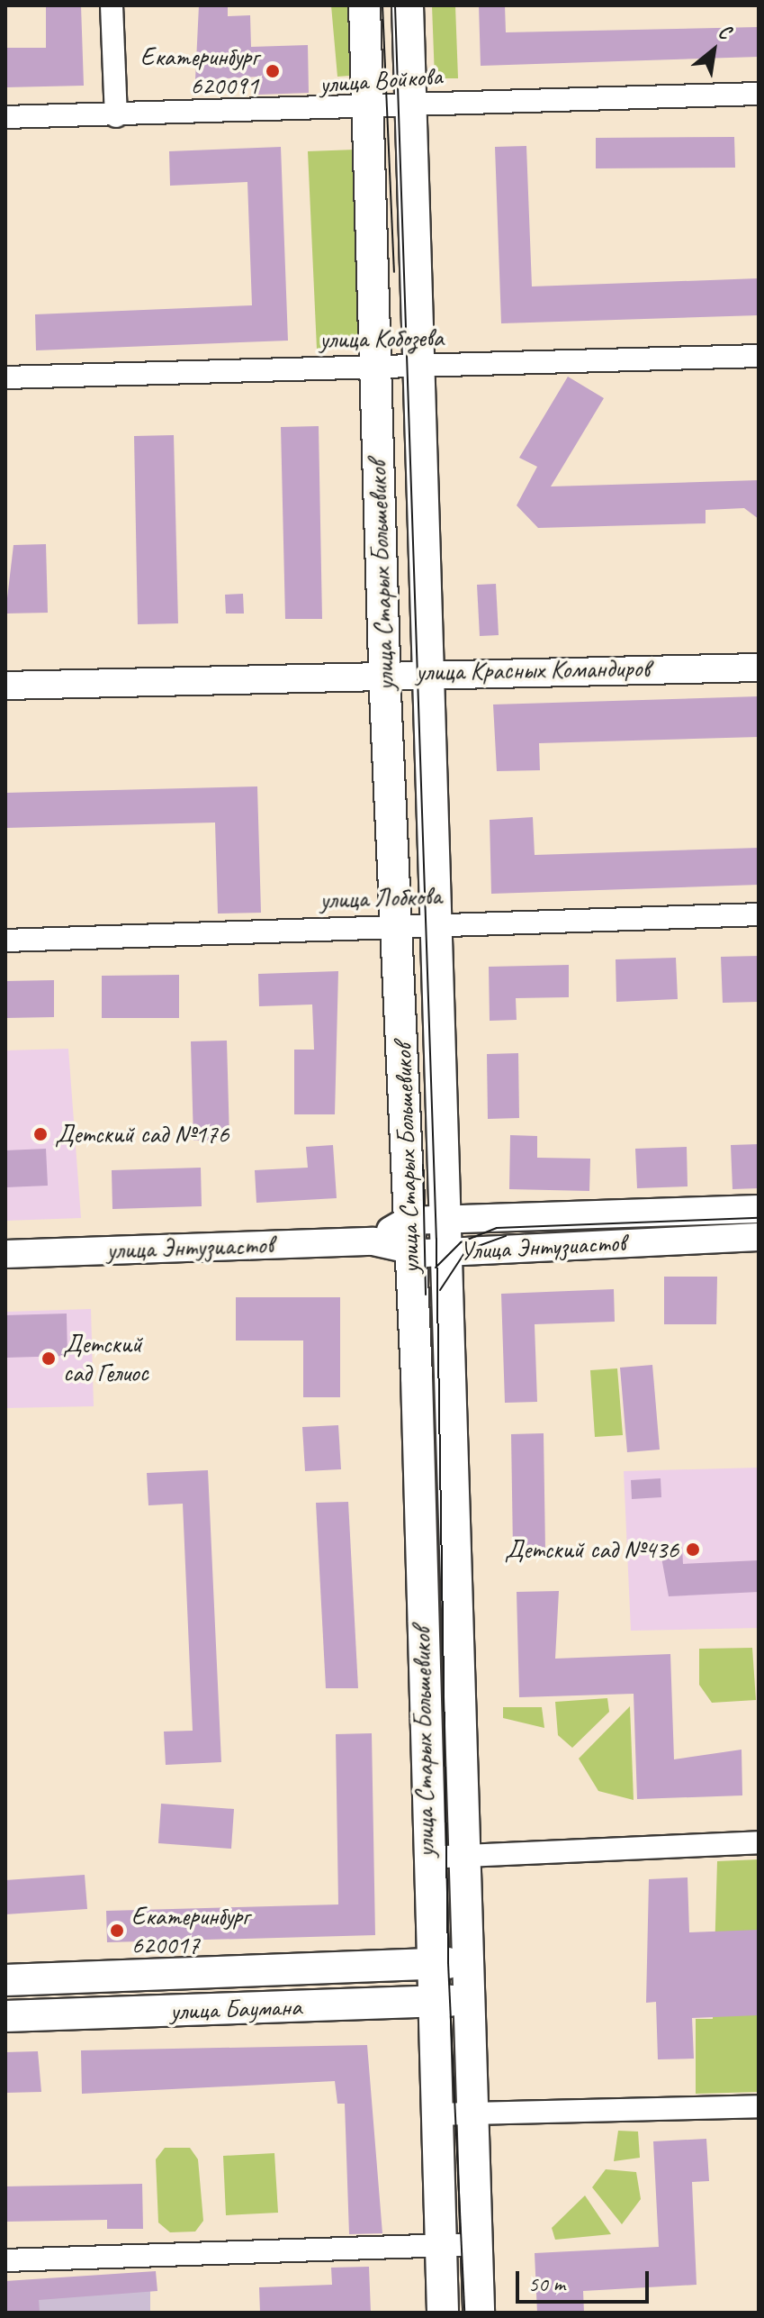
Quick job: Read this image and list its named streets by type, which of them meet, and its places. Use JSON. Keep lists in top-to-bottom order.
{
  "streets": {
    "main road": ["улица Старых Большевиков", "улица Баумана"],
    "street": [
      "улица Войкова",
      "улица Кобозева",
      "улица Красных Командиров",
      "улица Лобкова",
      "Улица Энтузиастов",
      "улица Энтузиастов"
    ]
  },
  "crossings": [
    ["улица Войкова", "улица Старых Большевиков"],
    ["улица Кобозева", "улица Старых Большевиков"],
    ["улица Старых Большевиков", "улица Красных Командиров"],
    ["улица Старых Большевиков", "улица Лобкова"],
    ["улица Старых Большевиков", "Улица Энтузиастов"],
    ["улица Старых Большевиков", "улица Баумана"],
    ["Улица Энтузиастов", "улица Энтузиастов"]
  ],
  "places": [
    "Екатеринбург 620091",
    "Детский сад №176",
    "Детский сад Гелиос",
    "Детский сад №436",
    "Екатеринбург 620017"
  ],
  "scale_bar": "50 m",
  "north": "top right"
}
